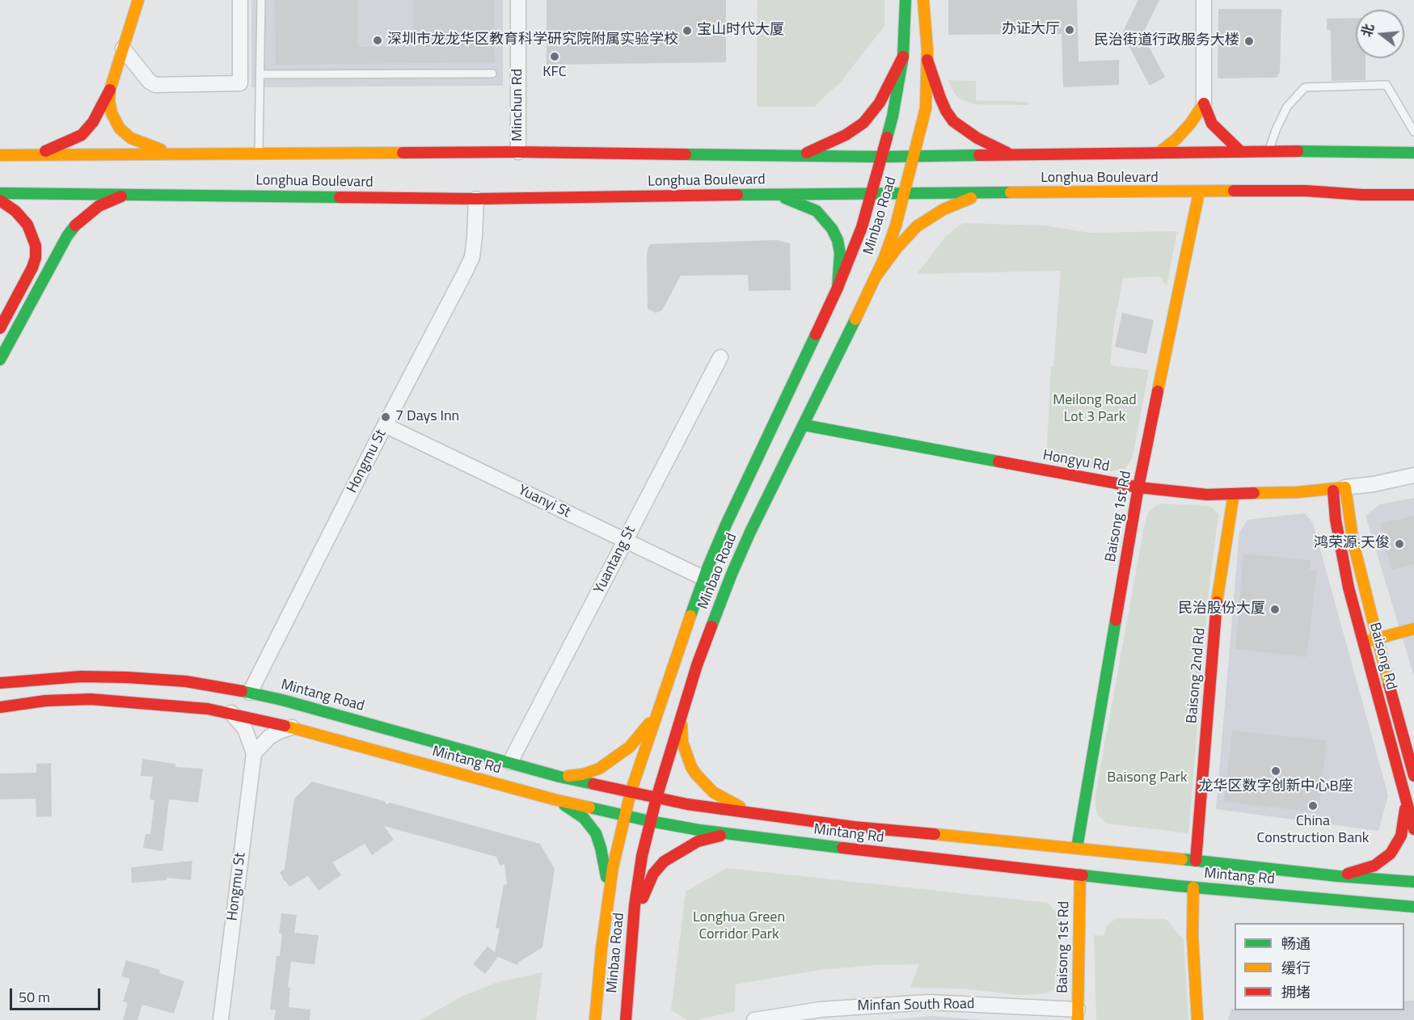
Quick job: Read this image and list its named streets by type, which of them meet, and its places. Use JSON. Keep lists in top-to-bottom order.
{
  "streets": {
    "main road": [
      "Longhua Boulevard",
      "Minbao Road",
      "Hongyu Rd",
      "Baisong 1st Rd",
      "Baisong Rd",
      "Baisong 2nd Rd",
      "Mintang Road",
      "Mintang Rd"
    ],
    "street": [
      "Minchun Rd",
      "Hongmu St",
      "Yuanyi St",
      "Yuantang St",
      "Minfan South Road"
    ]
  },
  "crossings": [
    ["Minchun Rd", "Longhua Boulevard"],
    ["Longhua Boulevard", "Minbao Road"],
    ["Longhua Boulevard", "Hongmu St"],
    ["Longhua Boulevard", "Baisong 1st Rd"],
    ["Minbao Road", "Hongyu Rd"],
    ["Minbao Road", "Yuanyi St"],
    ["Minbao Road", "Mintang Road"],
    ["Minbao Road", "Mintang Rd"],
    ["Hongmu St", "Yuanyi St"],
    ["Hongmu St", "Mintang Road"],
    ["Hongyu Rd", "Baisong 1st Rd"],
    ["Hongyu Rd", "Baisong Rd"],
    ["Hongyu Rd", "Baisong 2nd Rd"],
    ["Yuanyi St", "Yuantang St"],
    ["Baisong 1st Rd", "Mintang Rd"],
    ["Baisong 1st Rd", "Minfan South Road"],
    ["Yuantang St", "Mintang Road"],
    ["Baisong 2nd Rd", "Mintang Rd"],
    ["Mintang Road", "Mintang Rd"]
  ],
  "parks": ["Meilong Road Lot 3 Park", "Baisong Park", "Longhua Green Corridor Park"],
  "places": [
    "办证大厅",
    "宝山时代大厦",
    "深圳市龙龙华区教育科学研究院附属实验学校",
    "民治街道行政服务大楼",
    "KFC",
    "7 Days Inn",
    "鸿荣源·天俊",
    "民治股份大厦",
    "龙华区数字创新中心B座",
    "China Construction Bank"
  ],
  "legend": ["畅通", "缓行", "拥堵"],
  "scale_bar": "50 m",
  "north": "left"
}
